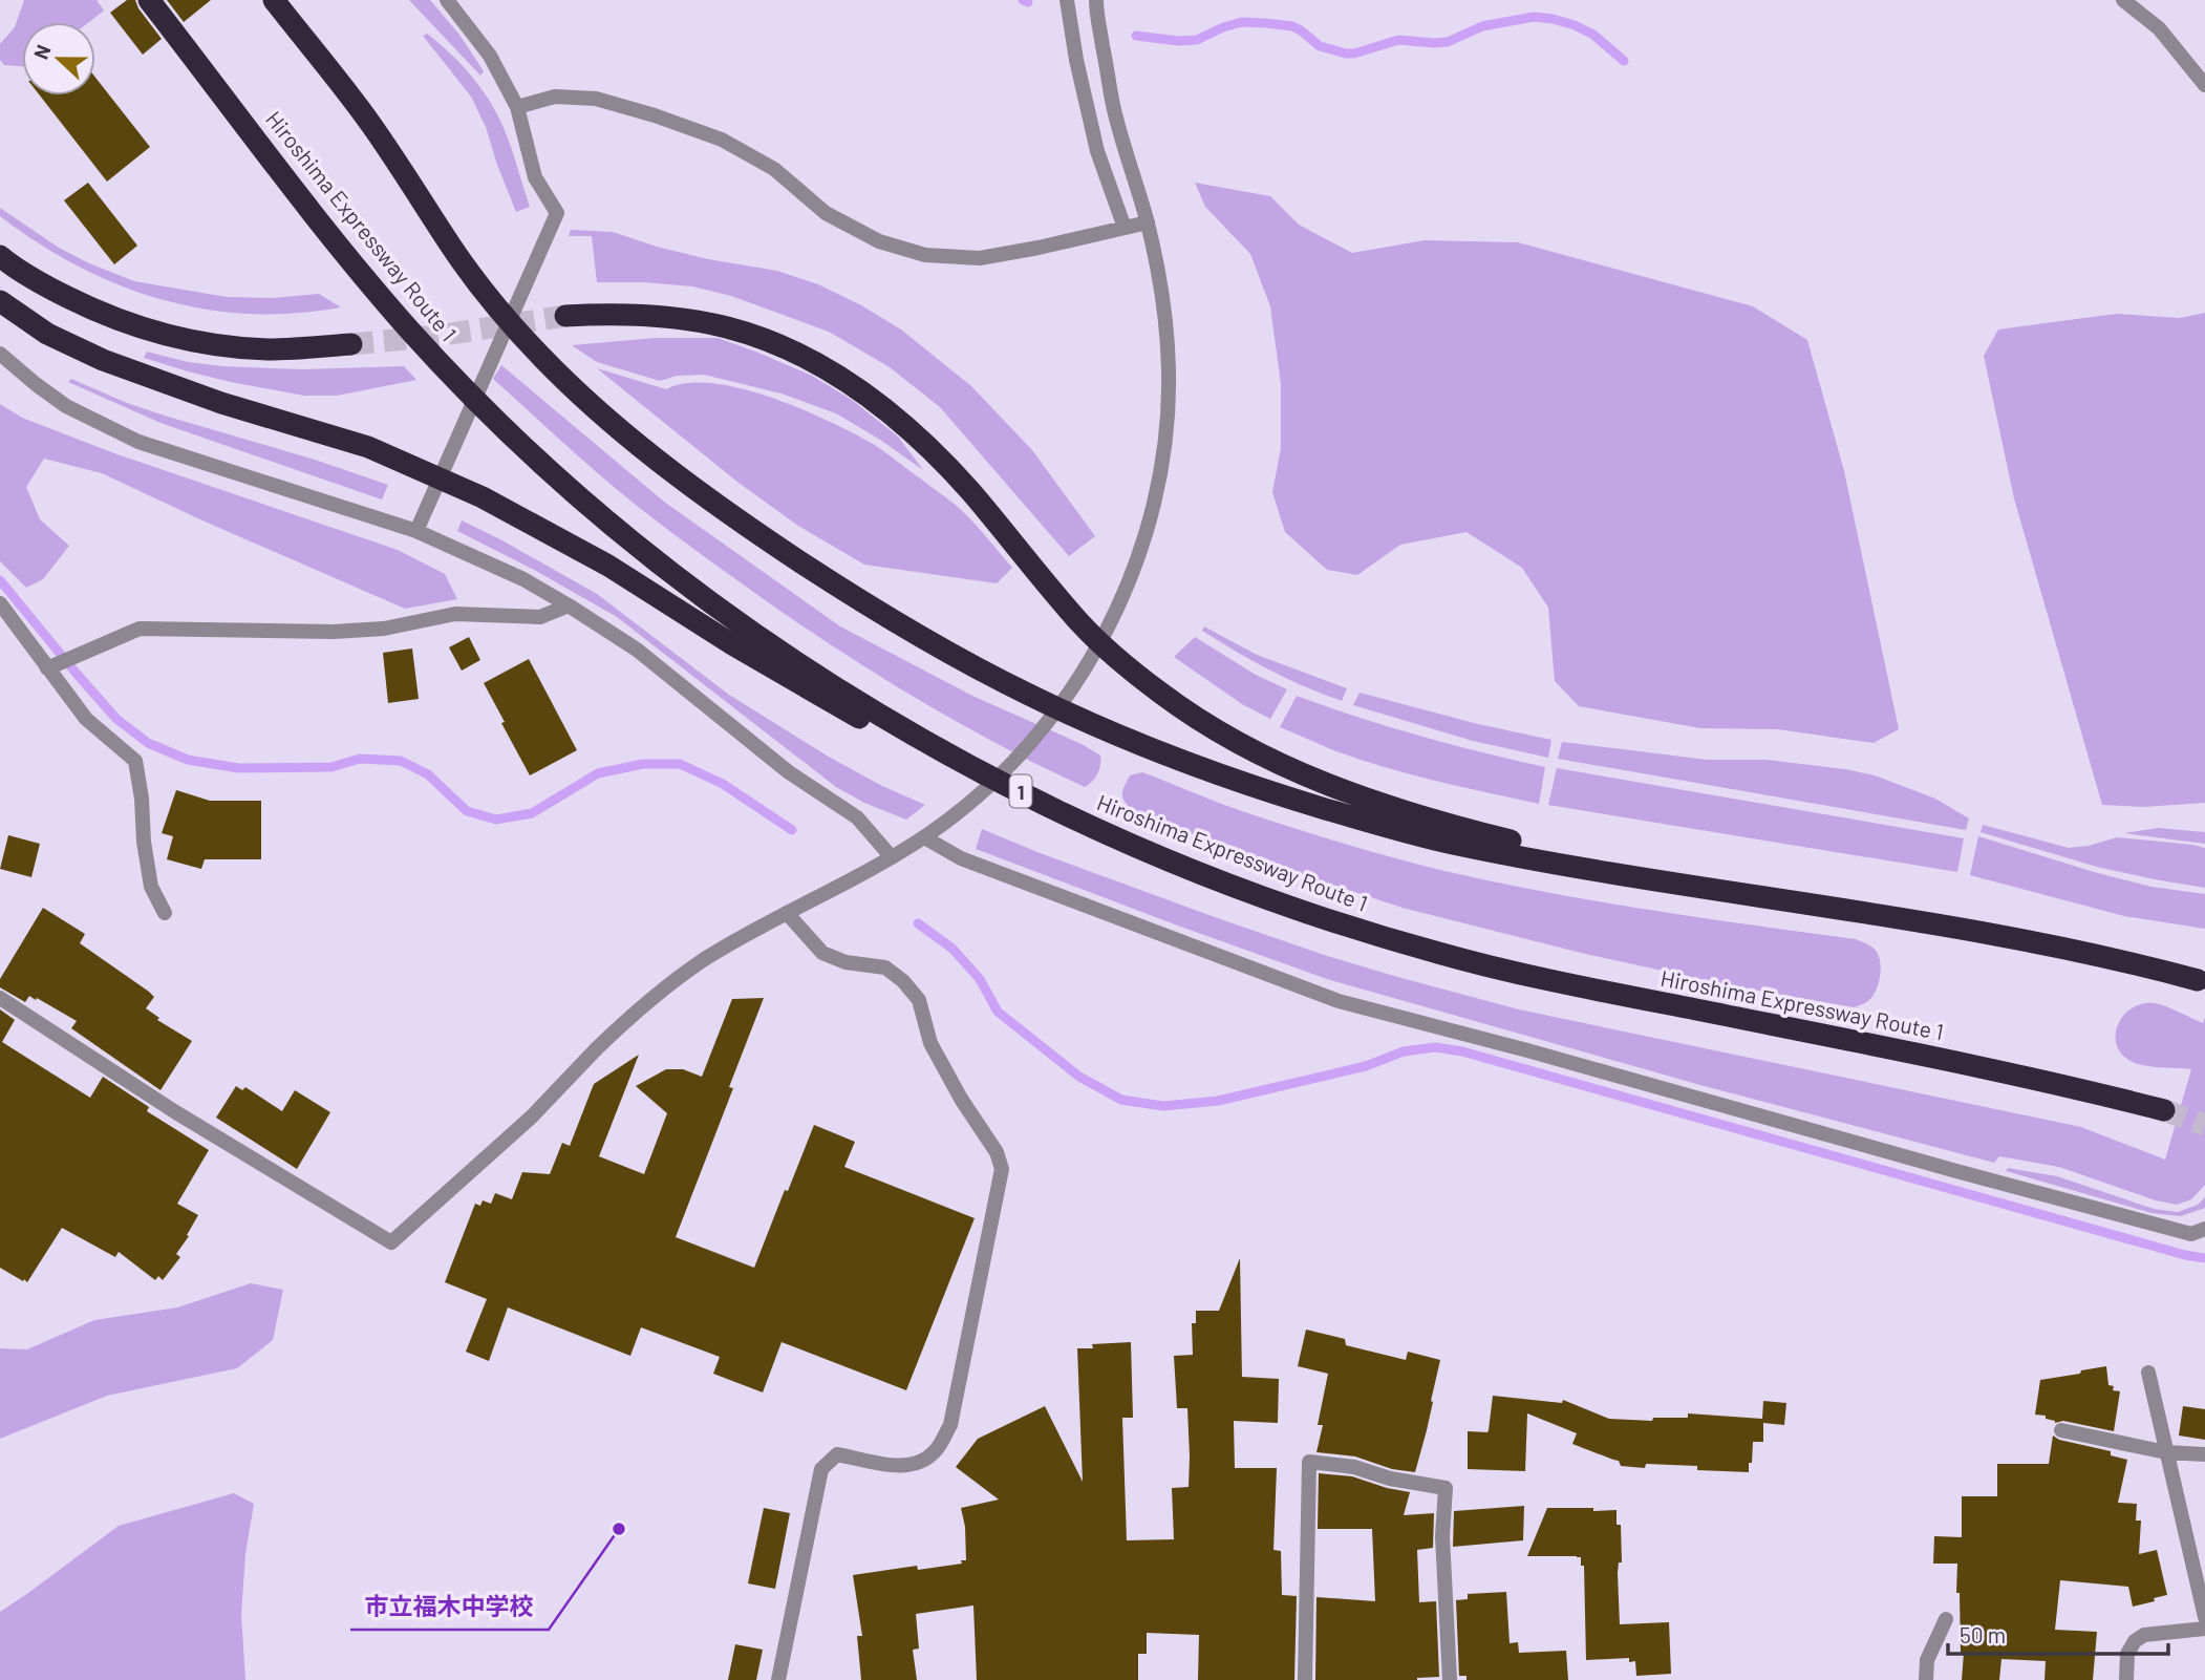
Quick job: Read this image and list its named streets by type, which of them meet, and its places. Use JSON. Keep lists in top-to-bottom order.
{
  "streets": {
    "highway": ["Hiroshima Expressway Route 1", "1"]
  },
  "places": ["市立福木中学校"],
  "scale_bar": "50 m",
  "north": "left"
}
